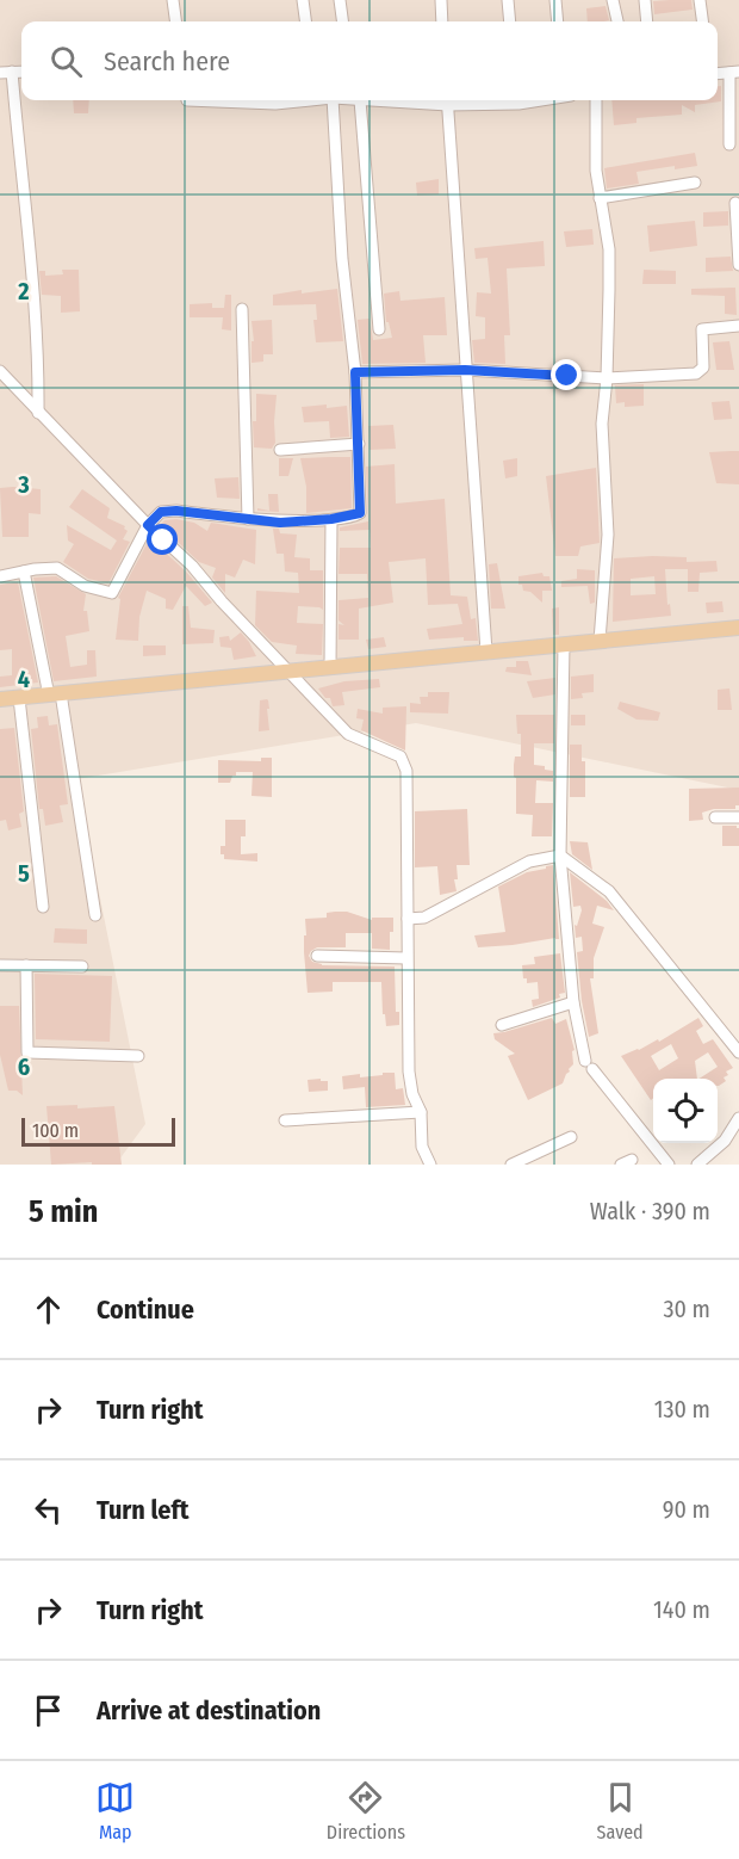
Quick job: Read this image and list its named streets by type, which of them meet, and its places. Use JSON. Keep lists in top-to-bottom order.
{
  "scale_bar": "100 m",
  "page": {
    "search": "Search here",
    "scale": "100 m",
    "heading": ["5 min", "Walk · 390 m"],
    "list": [
      ["Continue", "30 m"],
      ["Turn right", "130 m"],
      ["Turn left", "90 m"],
      ["Turn right", "140 m"],
      "Arrive at destination"
    ],
    "nav": ["Map", "Directions", "Saved"]
  },
  "grid": {
    "rows": [
      "2",
      "3",
      "4",
      "5",
      "6"
    ]
  }
}
